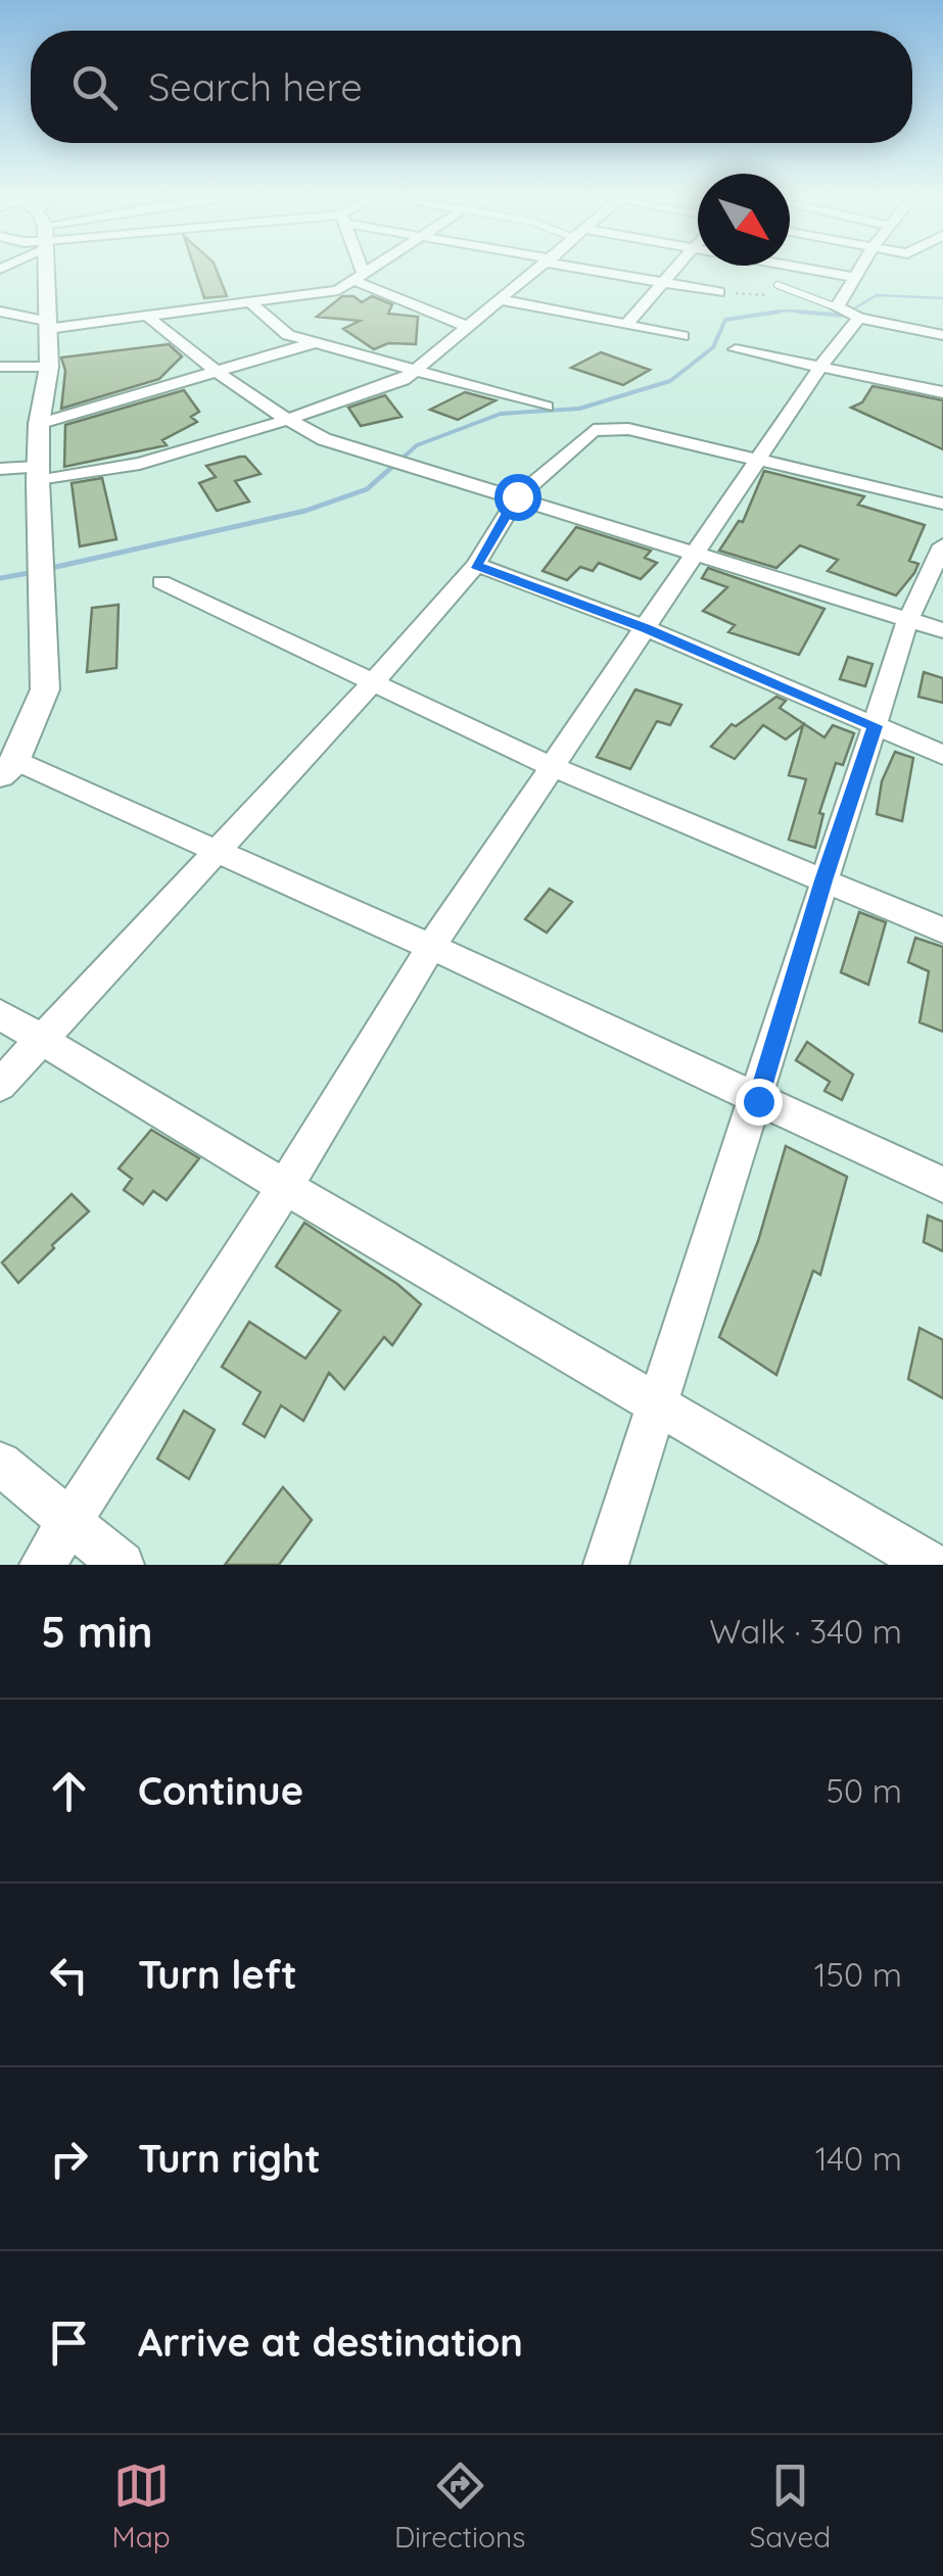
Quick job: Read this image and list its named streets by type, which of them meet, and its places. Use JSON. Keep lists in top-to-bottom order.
{
  "north": "bottom right",
  "page": {
    "search": "Search here",
    "heading": ["5 min", "Walk · 340 m"],
    "list": [
      ["Continue", "50 m"],
      ["Turn left", "150 m"],
      ["Turn right", "140 m"],
      "Arrive at destination"
    ],
    "nav": ["Map", "Directions", "Saved"]
  }
}
